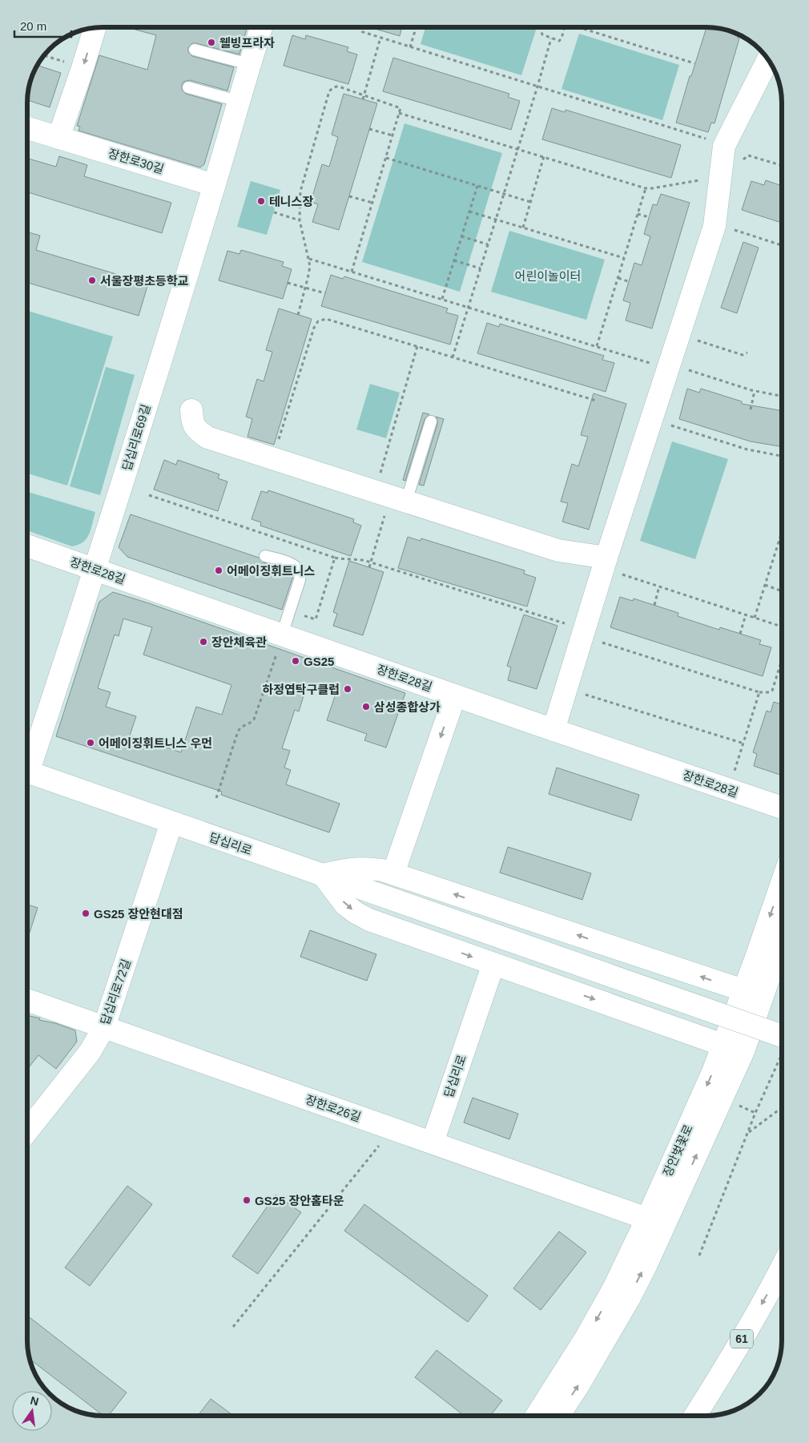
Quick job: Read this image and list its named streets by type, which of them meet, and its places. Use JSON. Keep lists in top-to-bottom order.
{
  "streets": {
    "main road": [
      "장한로30길",
      "답십리로69길",
      "장한로28길",
      "답십리로",
      "답십리로72길",
      "장한로26길",
      "장안벚꽃로",
      "61"
    ]
  },
  "crossings": [
    ["장한로30길", "답십리로69길"],
    ["답십리로69길", "장한로28길"],
    ["답십리로", "답십리로72길"],
    ["답십리로", "장한로26길"],
    ["답십리로72길", "장한로26길"],
    ["장한로26길", "장안벚꽃로"]
  ],
  "parks": ["어린이놀이터"],
  "places": [
    "웰빙프라자",
    "테니스장",
    "서울장평초등학교",
    "어메이징휘트니스",
    "장안체육관",
    "GS25",
    "하정엽탁구클럽",
    "삼성종합상가",
    "어메이징휘트니스 우먼",
    "GS25 장안현대점",
    "GS25 장안홈타운"
  ],
  "scale_bar": "20 m",
  "north": "top"
}
